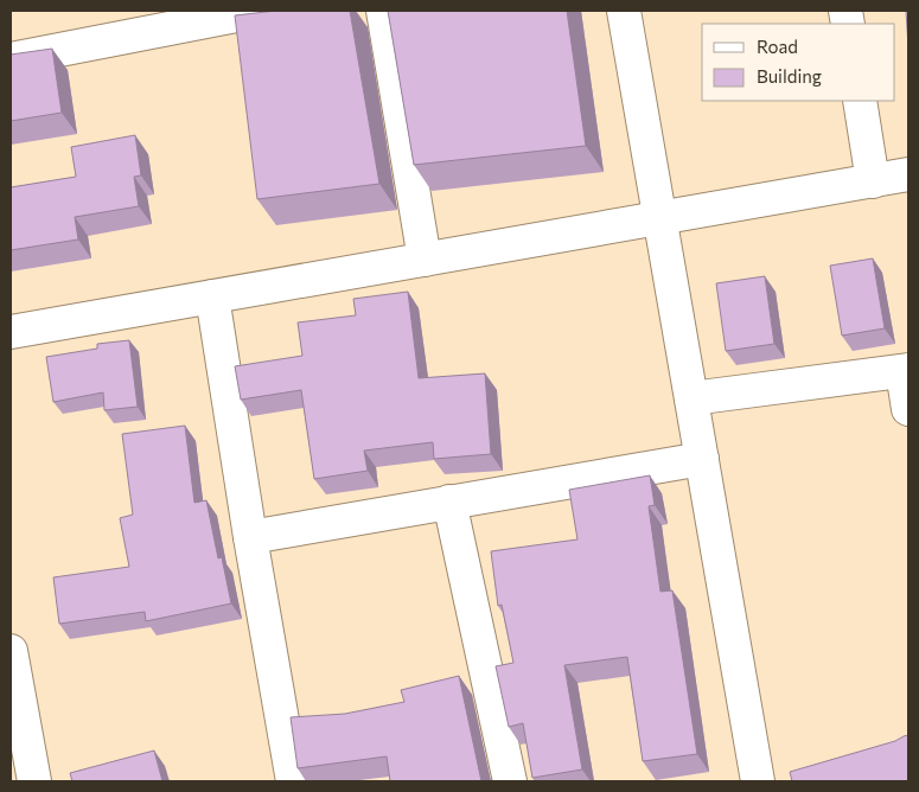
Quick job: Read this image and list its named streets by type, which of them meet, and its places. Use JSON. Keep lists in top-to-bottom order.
{
  "legend": ["Road", "Building"]
}
